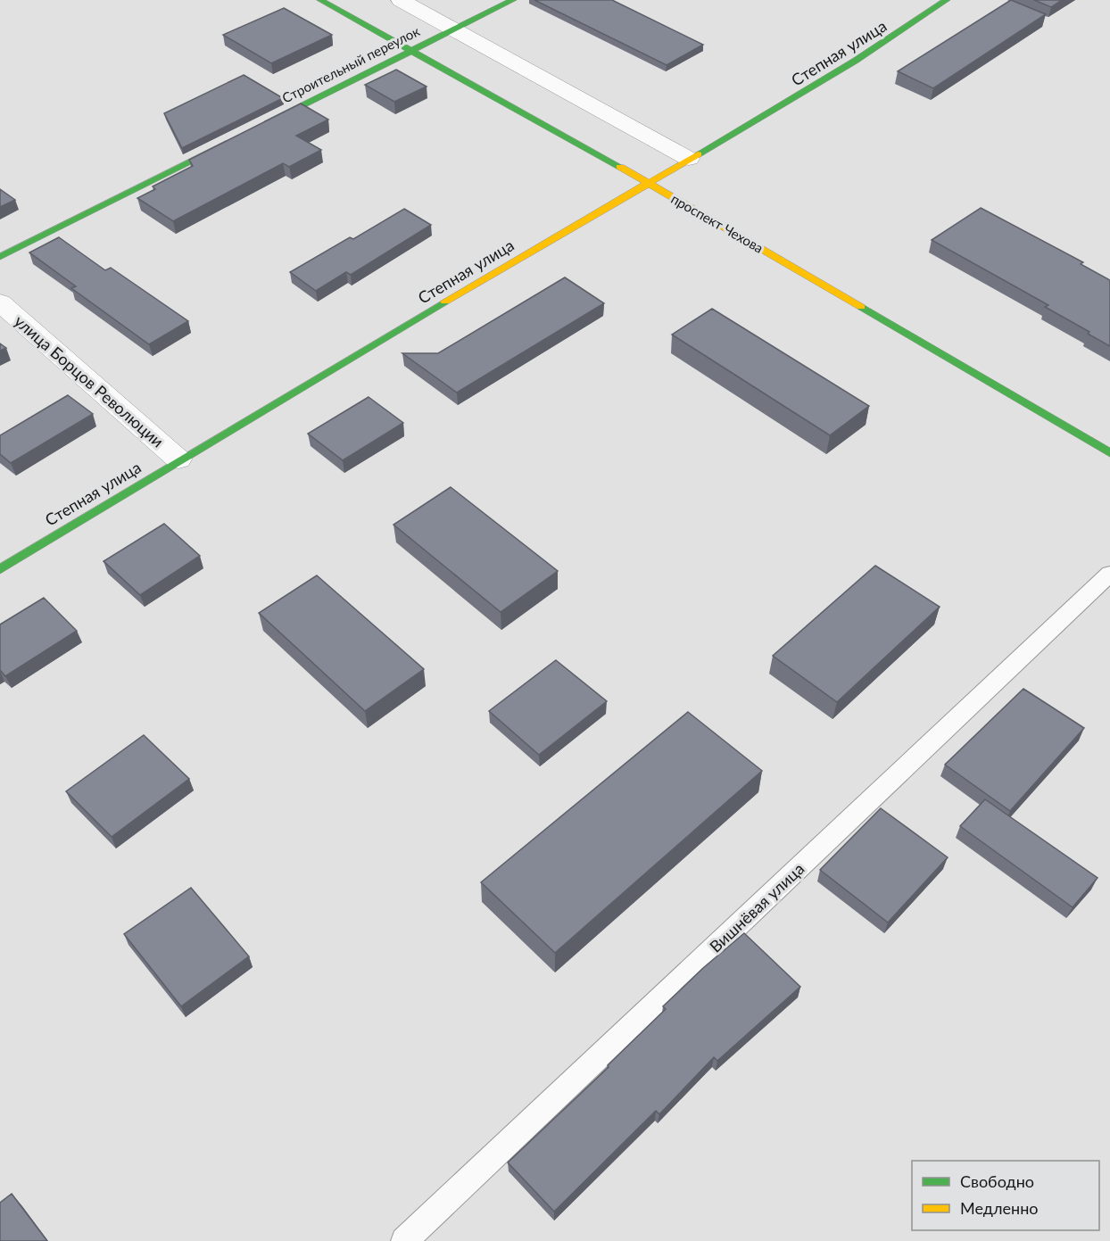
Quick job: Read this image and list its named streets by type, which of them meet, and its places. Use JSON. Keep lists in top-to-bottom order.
{
  "streets": {
    "street": [
      "Степная улица",
      "Строительный переулок",
      "проспект Чехова",
      "улица Борцов Революции"
    ],
    "lane": ["Вишнёвая улица"]
  },
  "crossings": [
    ["Степная улица", "проспект Чехова"],
    ["Степная улица", "улица Борцов Революции"],
    ["Строительный переулок", "проспект Чехова"]
  ],
  "legend": ["Свободно", "Медленно"]
}
